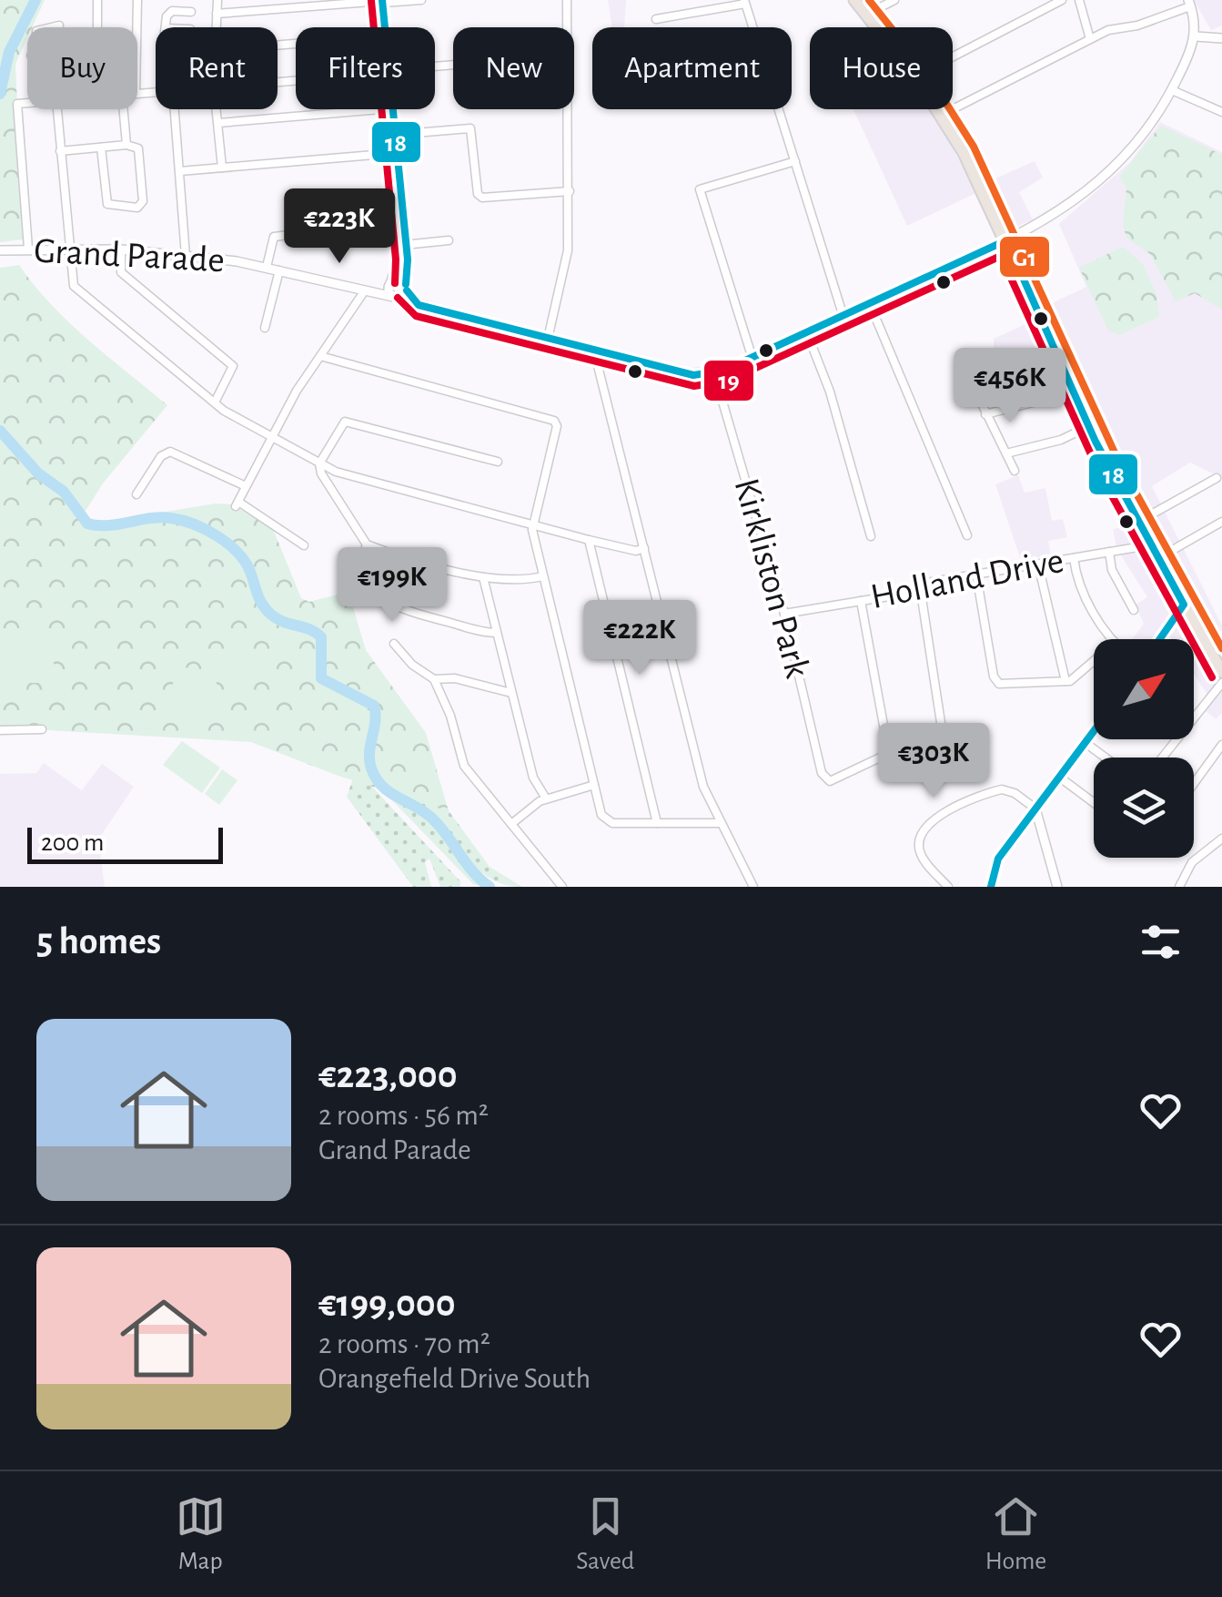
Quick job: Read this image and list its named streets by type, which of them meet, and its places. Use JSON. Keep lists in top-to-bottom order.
{
  "streets": {
    "street": ["Grand Parade", "Kirkliston Park", "Holland Drive"]
  },
  "crossings": [
    ["Grand Parade", "Kirkliston Park"],
    ["Kirkliston Park", "Holland Drive"]
  ],
  "lines": ["transit line 18", "transit line G1", "transit line 19"],
  "scale_bar": "200 m",
  "north": "top right",
  "page": {
    "chip": [
      "Buy",
      "Rent",
      "Filters",
      "New",
      "Apartment",
      "House"
    ],
    "price": [
      "€223K",
      "€456K",
      "€199K",
      "€222K",
      "€303K"
    ],
    "scale": "200 m",
    "heading": "5 homes",
    "list": [
      {
        "name": "€223,000",
        "note": "2 rooms · 56 m² · Grand Parade"
      },
      {
        "name": "€199,000",
        "note": "2 rooms · 70 m² · Orangefield Drive South"
      }
    ],
    "tabs": ["Map", "Saved", "Home"]
  }
}
